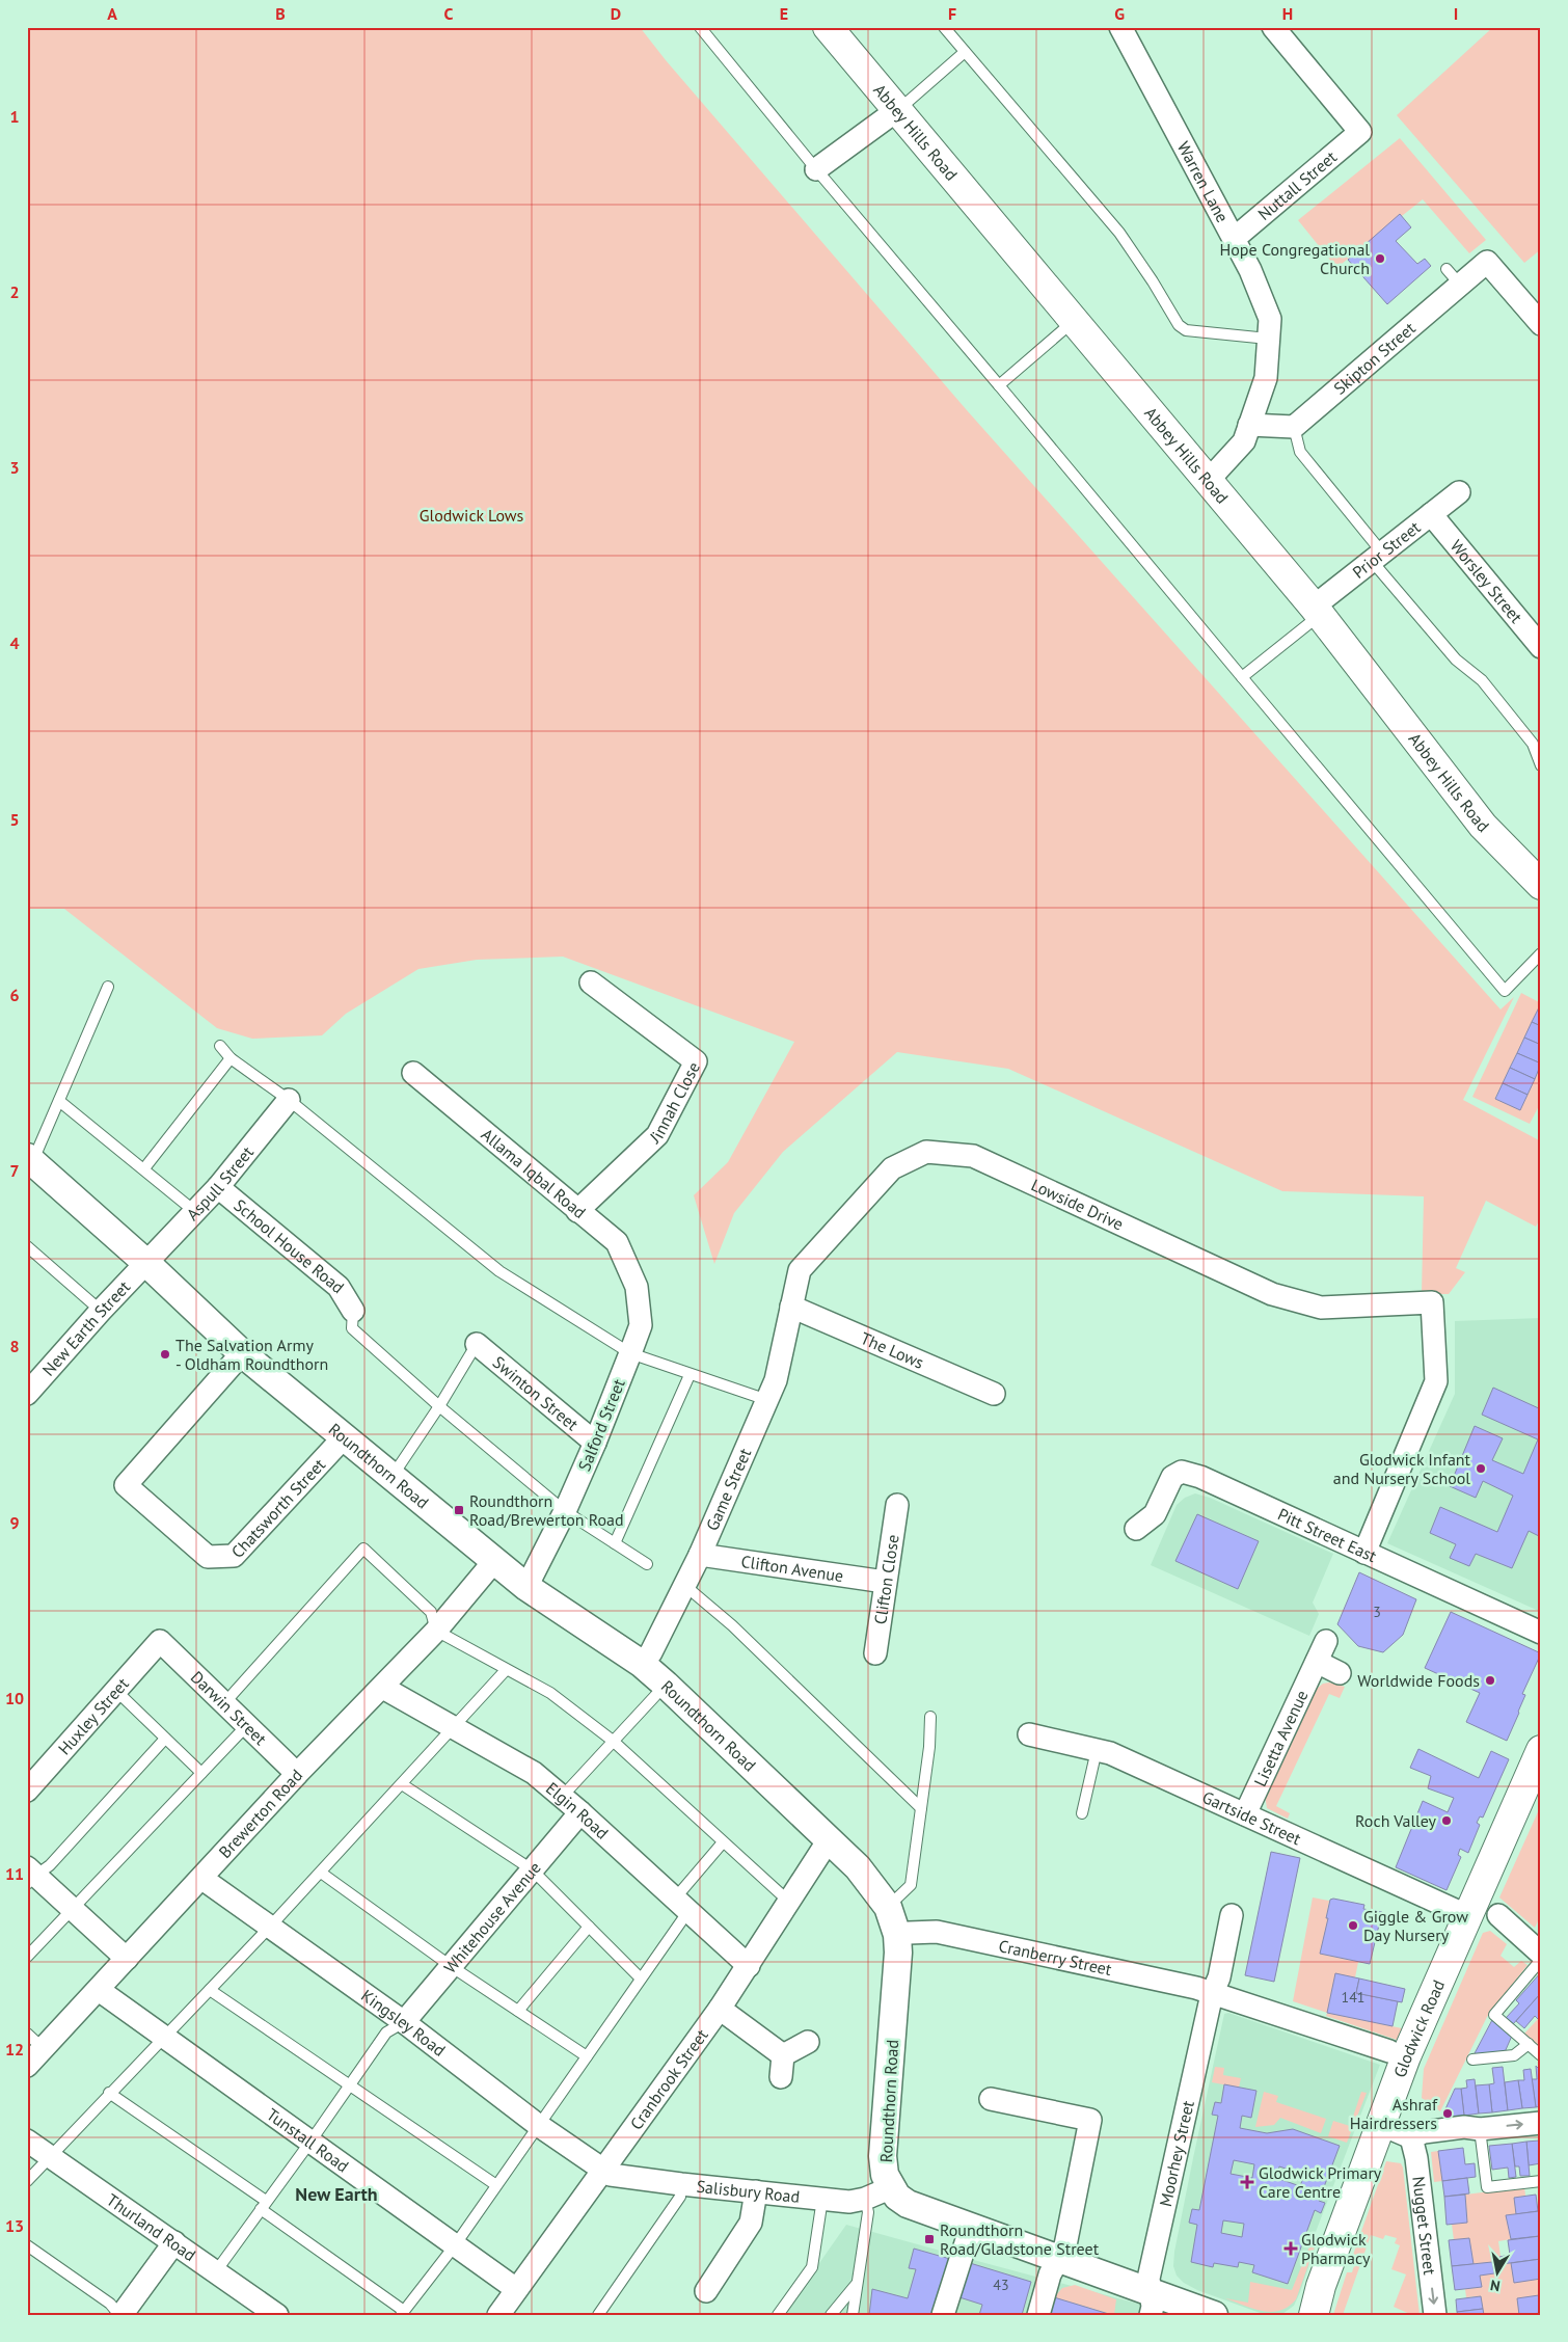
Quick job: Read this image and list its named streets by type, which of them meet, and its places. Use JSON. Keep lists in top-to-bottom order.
{
  "streets": {
    "main road": ["Abbey Hills Road", "Glodwick Road"],
    "street": [
      "Warren Lane",
      "Nuttall Street",
      "Skipton Street",
      "Prior Street",
      "Worsley Street",
      "Jinnah Close",
      "Allama Iqbal Road",
      "Aspull Street",
      "Lowside Drive",
      "School House Road",
      "New Earth Street",
      "The Lows",
      "Swinton Street",
      "Salford Street",
      "Roundthorn Road",
      "Game Street",
      "Chatsworth Street",
      "Pitt Street East",
      "Clifton Avenue",
      "Clifton Close",
      "Darwin Street",
      "Huxley Street",
      "Lisetta Avenue",
      "Elgin Road",
      "Brewerton Road",
      "Gartside Street",
      "Whitehouse Avenue",
      "Cranberry Street",
      "Kingsley Road",
      "Cranbrook Street",
      "Tunstall Road",
      "Moorhey Street",
      "Salisbury Road",
      "Nugget Street",
      "Thurland Road"
    ]
  },
  "crossings": [
    ["Abbey Hills Road", "Warren Lane"],
    ["Abbey Hills Road", "Prior Street"],
    ["Warren Lane", "Nuttall Street"],
    ["Prior Street", "Worsley Street"],
    ["Jinnah Close", "Allama Iqbal Road"],
    ["Allama Iqbal Road", "Salford Street"],
    ["Aspull Street", "School House Road"],
    ["Aspull Street", "New Earth Street"],
    ["Aspull Street", "Roundthorn Road"],
    ["Lowside Drive", "The Lows"],
    ["Lowside Drive", "Game Street"],
    ["Lowside Drive", "Pitt Street East"],
    ["New Earth Street", "Roundthorn Road"],
    ["The Lows", "Game Street"],
    ["Swinton Street", "Salford Street"],
    ["Salford Street", "Roundthorn Road"],
    ["Roundthorn Road", "Game Street"],
    ["Roundthorn Road", "Chatsworth Street"],
    ["Roundthorn Road", "Brewerton Road"],
    ["Roundthorn Road", "Cranberry Street"],
    ["Roundthorn Road", "Cranbrook Street"],
    ["Roundthorn Road", "Moorhey Street"],
    ["Roundthorn Road", "Salisbury Road"],
    ["Game Street", "Clifton Avenue"],
    ["Clifton Avenue", "Clifton Close"],
    ["Darwin Street", "Huxley Street"],
    ["Darwin Street", "Brewerton Road"],
    ["Lisetta Avenue", "Gartside Street"],
    ["Elgin Road", "Brewerton Road"],
    ["Elgin Road", "Whitehouse Avenue"],
    ["Elgin Road", "Cranbrook Street"],
    ["Brewerton Road", "Kingsley Road"],
    ["Brewerton Road", "Tunstall Road"],
    ["Gartside Street", "Glodwick Road"],
    ["Whitehouse Avenue", "Kingsley Road"],
    ["Cranberry Street", "Moorhey Street"],
    ["Kingsley Road", "Cranbrook Street"],
    ["Kingsley Road", "Salisbury Road"],
    ["Cranbrook Street", "Tunstall Road"],
    ["Cranbrook Street", "Salisbury Road"]
  ],
  "one_way": ["Nugget Street"],
  "districts": ["New Earth"],
  "parks": ["Glodwick Lows"],
  "places": {
    "other": [
      "Hope Congregational Church",
      "The Salvation Army - Oldham Roundthorn",
      "Glodwick Infant and Nursery School",
      "Worldwide Foods",
      "Roch Valley",
      "Giggle & Grow Day Nursery",
      "Ashraf Hairdressers"
    ],
    "transit": ["Roundthorn Road/Brewerton Road", "Roundthorn Road/Gladstone Street"],
    "health": ["Glodwick Primary Care Centre", "Glodwick Pharmacy"]
  },
  "house_numbers": ["3", "141", "43"],
  "north": "bottom",
  "grid": {
    "columns": [
      "A",
      "B",
      "C",
      "D",
      "E",
      "F",
      "G",
      "H",
      "I"
    ],
    "rows": [
      "1",
      "2",
      "3",
      "4",
      "5",
      "6",
      "7",
      "8",
      "9",
      "10",
      "11",
      "12",
      "13"
    ]
  }
}
